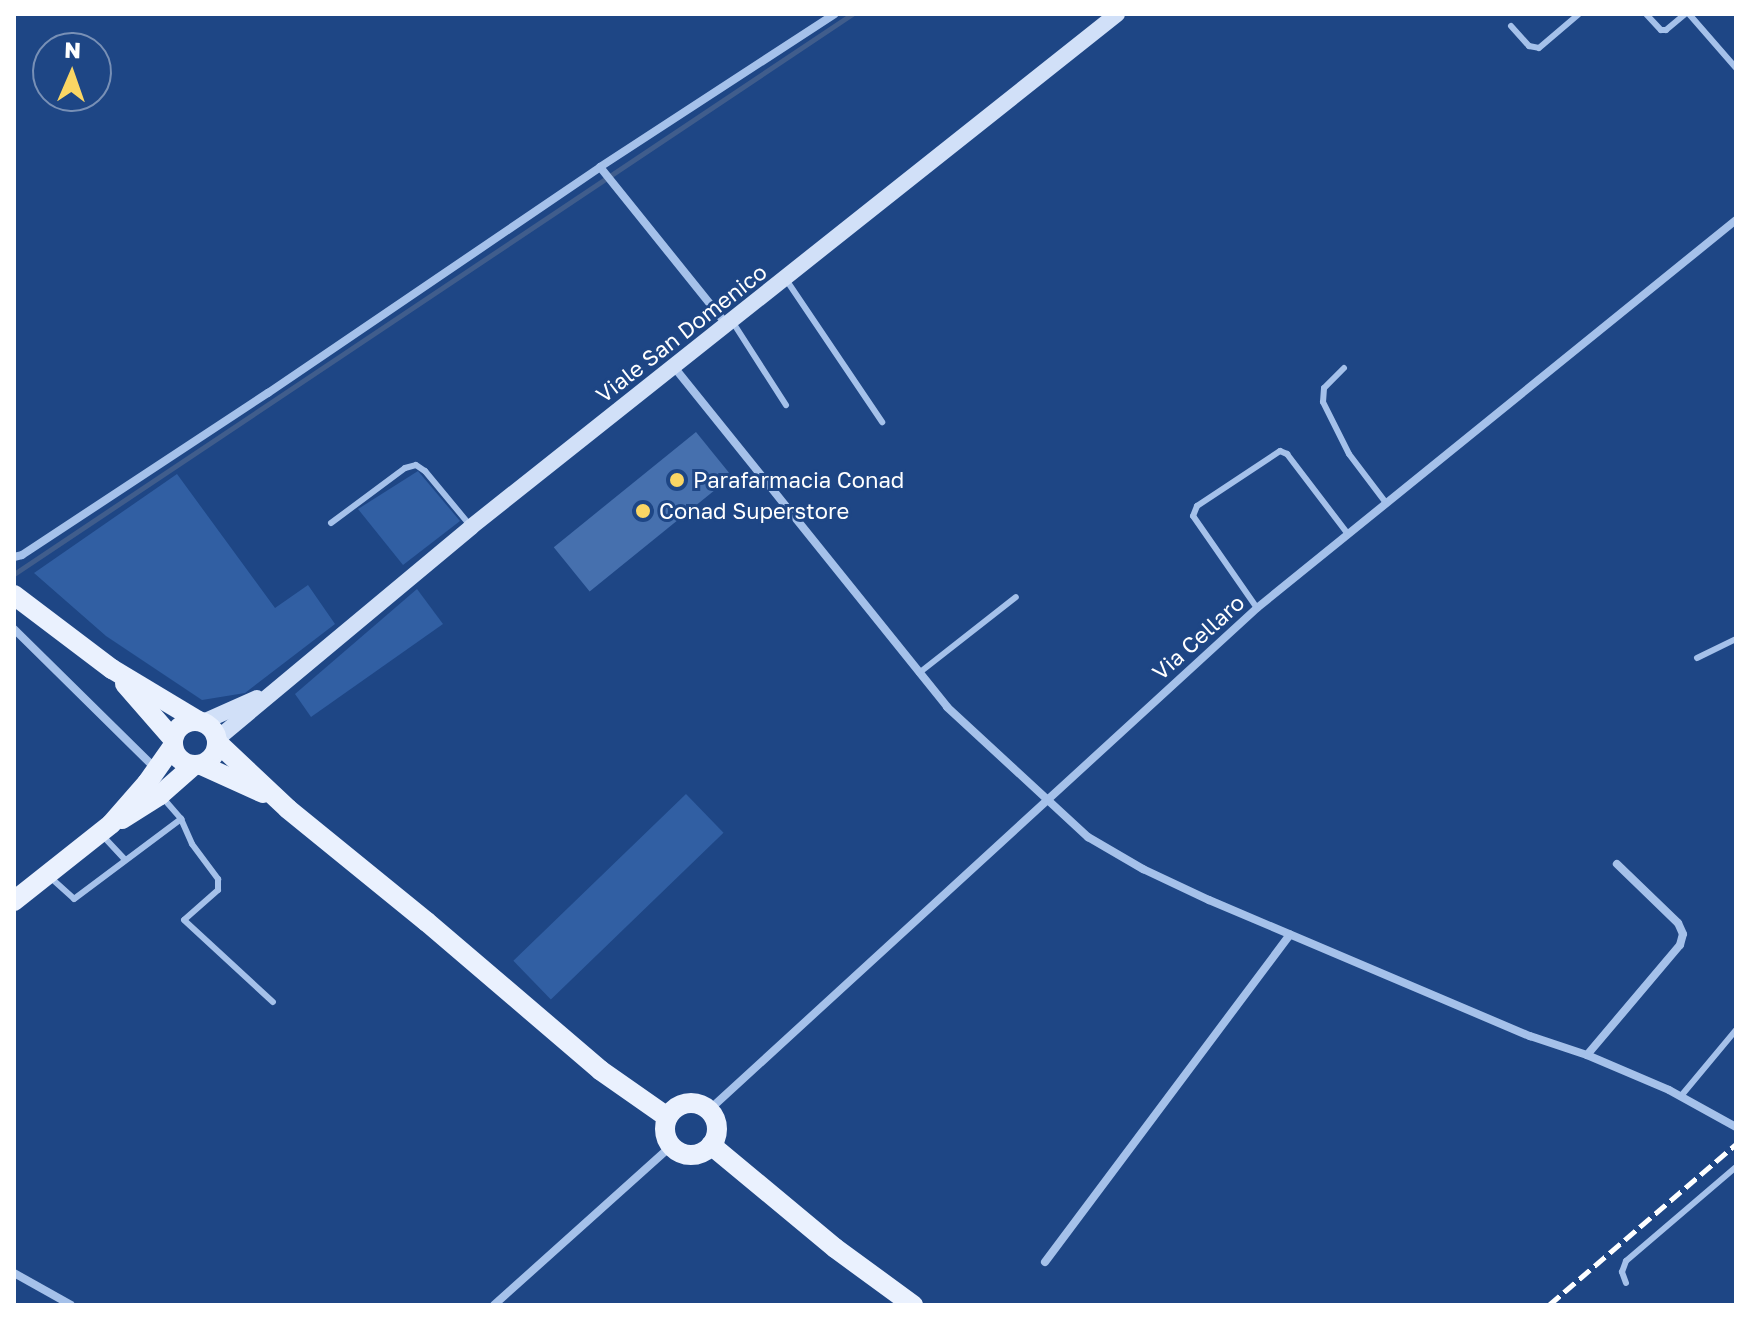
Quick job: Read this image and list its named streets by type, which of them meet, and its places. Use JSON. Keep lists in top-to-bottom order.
{
  "streets": {
    "main road": ["Viale San Domenico"],
    "street": ["Via Cellaro"]
  },
  "places": ["Parafarmacia Conad", "Conad Superstore"],
  "north": "top"
}
